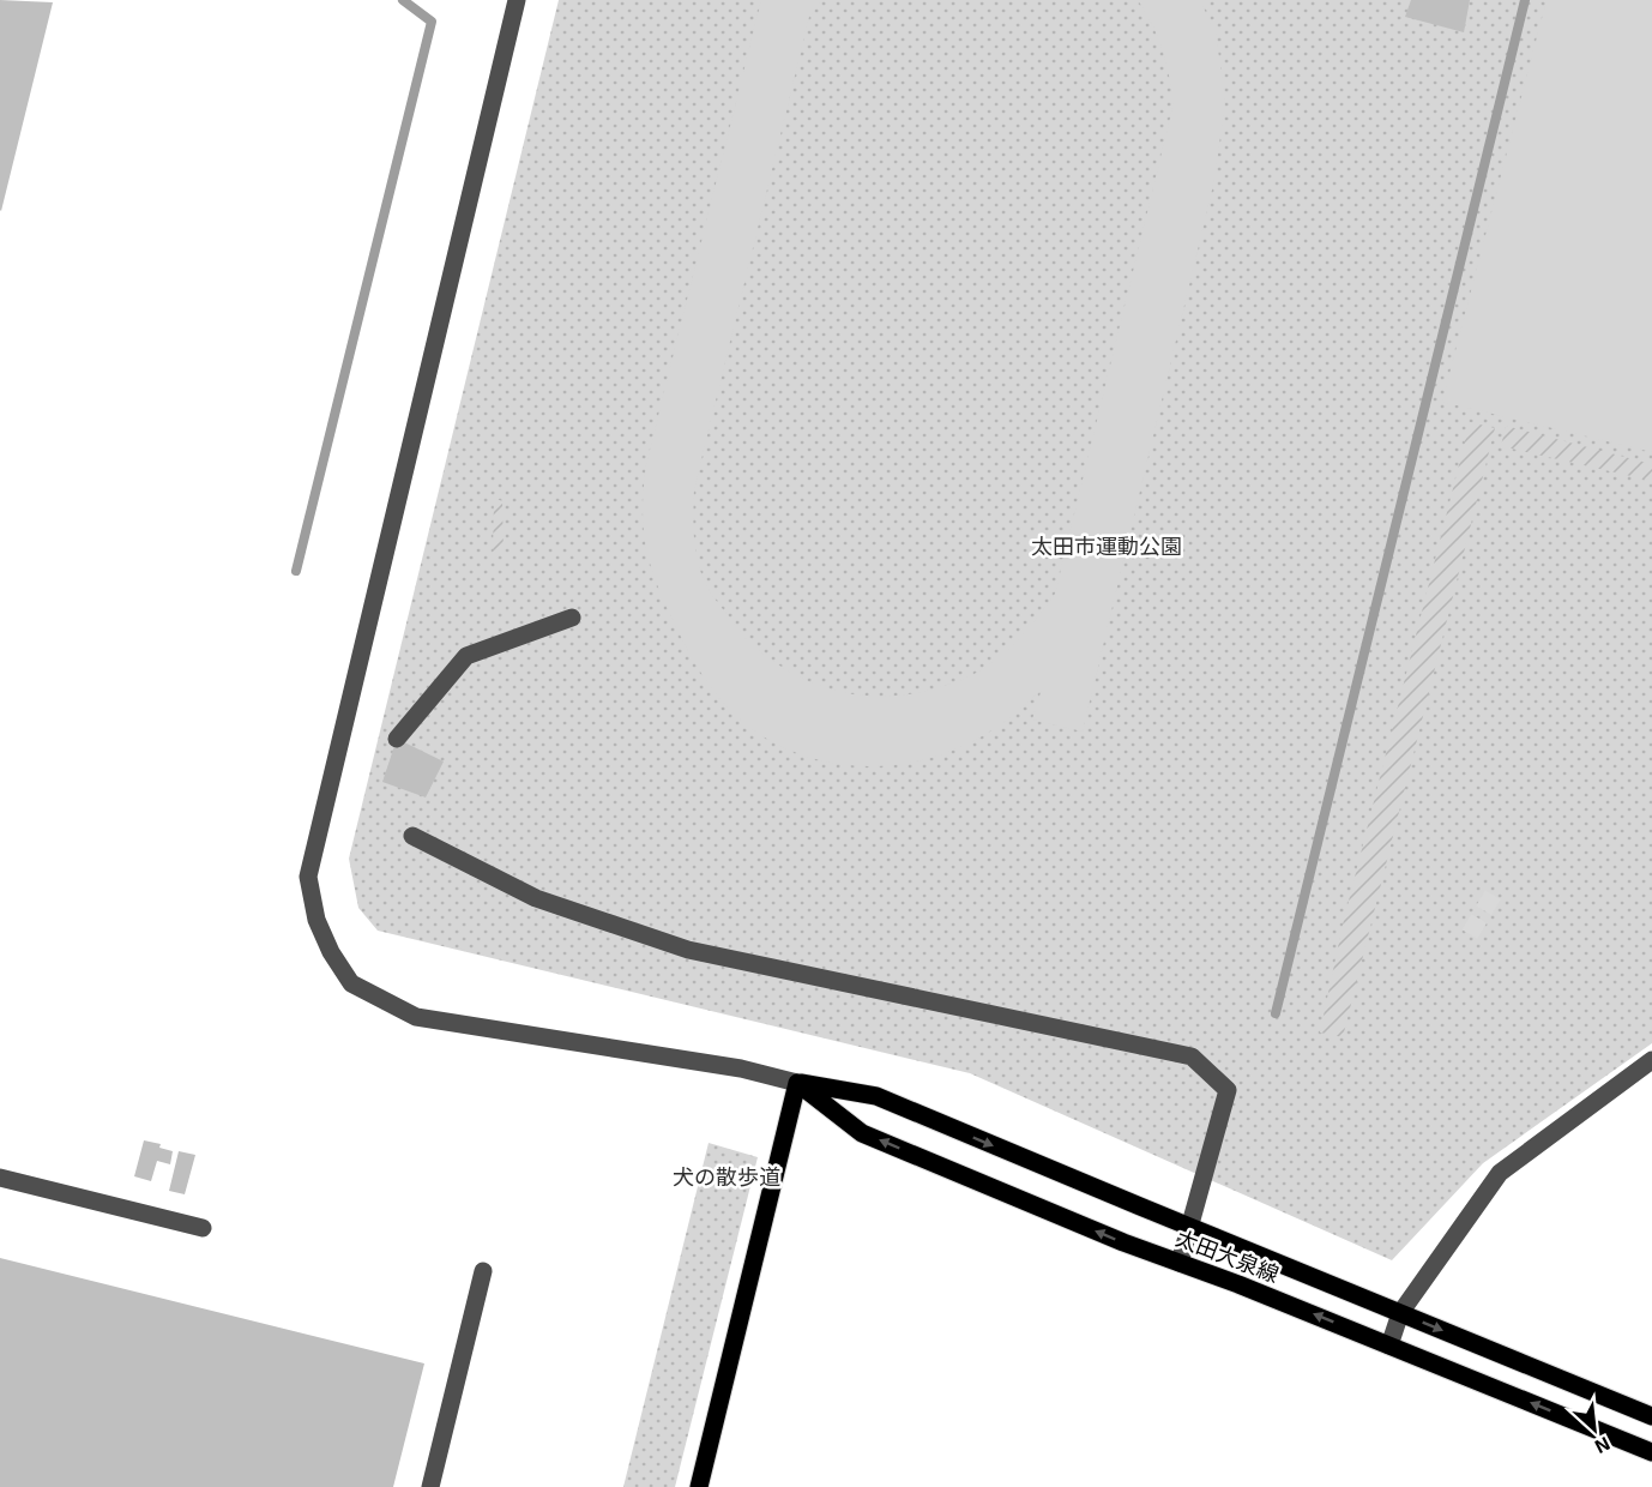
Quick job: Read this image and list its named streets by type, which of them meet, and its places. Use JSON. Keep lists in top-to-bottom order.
{
  "streets": {
    "main road": ["太田大泉線"]
  },
  "parks": ["太田市運動公園", "犬の散歩道"],
  "north": "bottom right"
}
